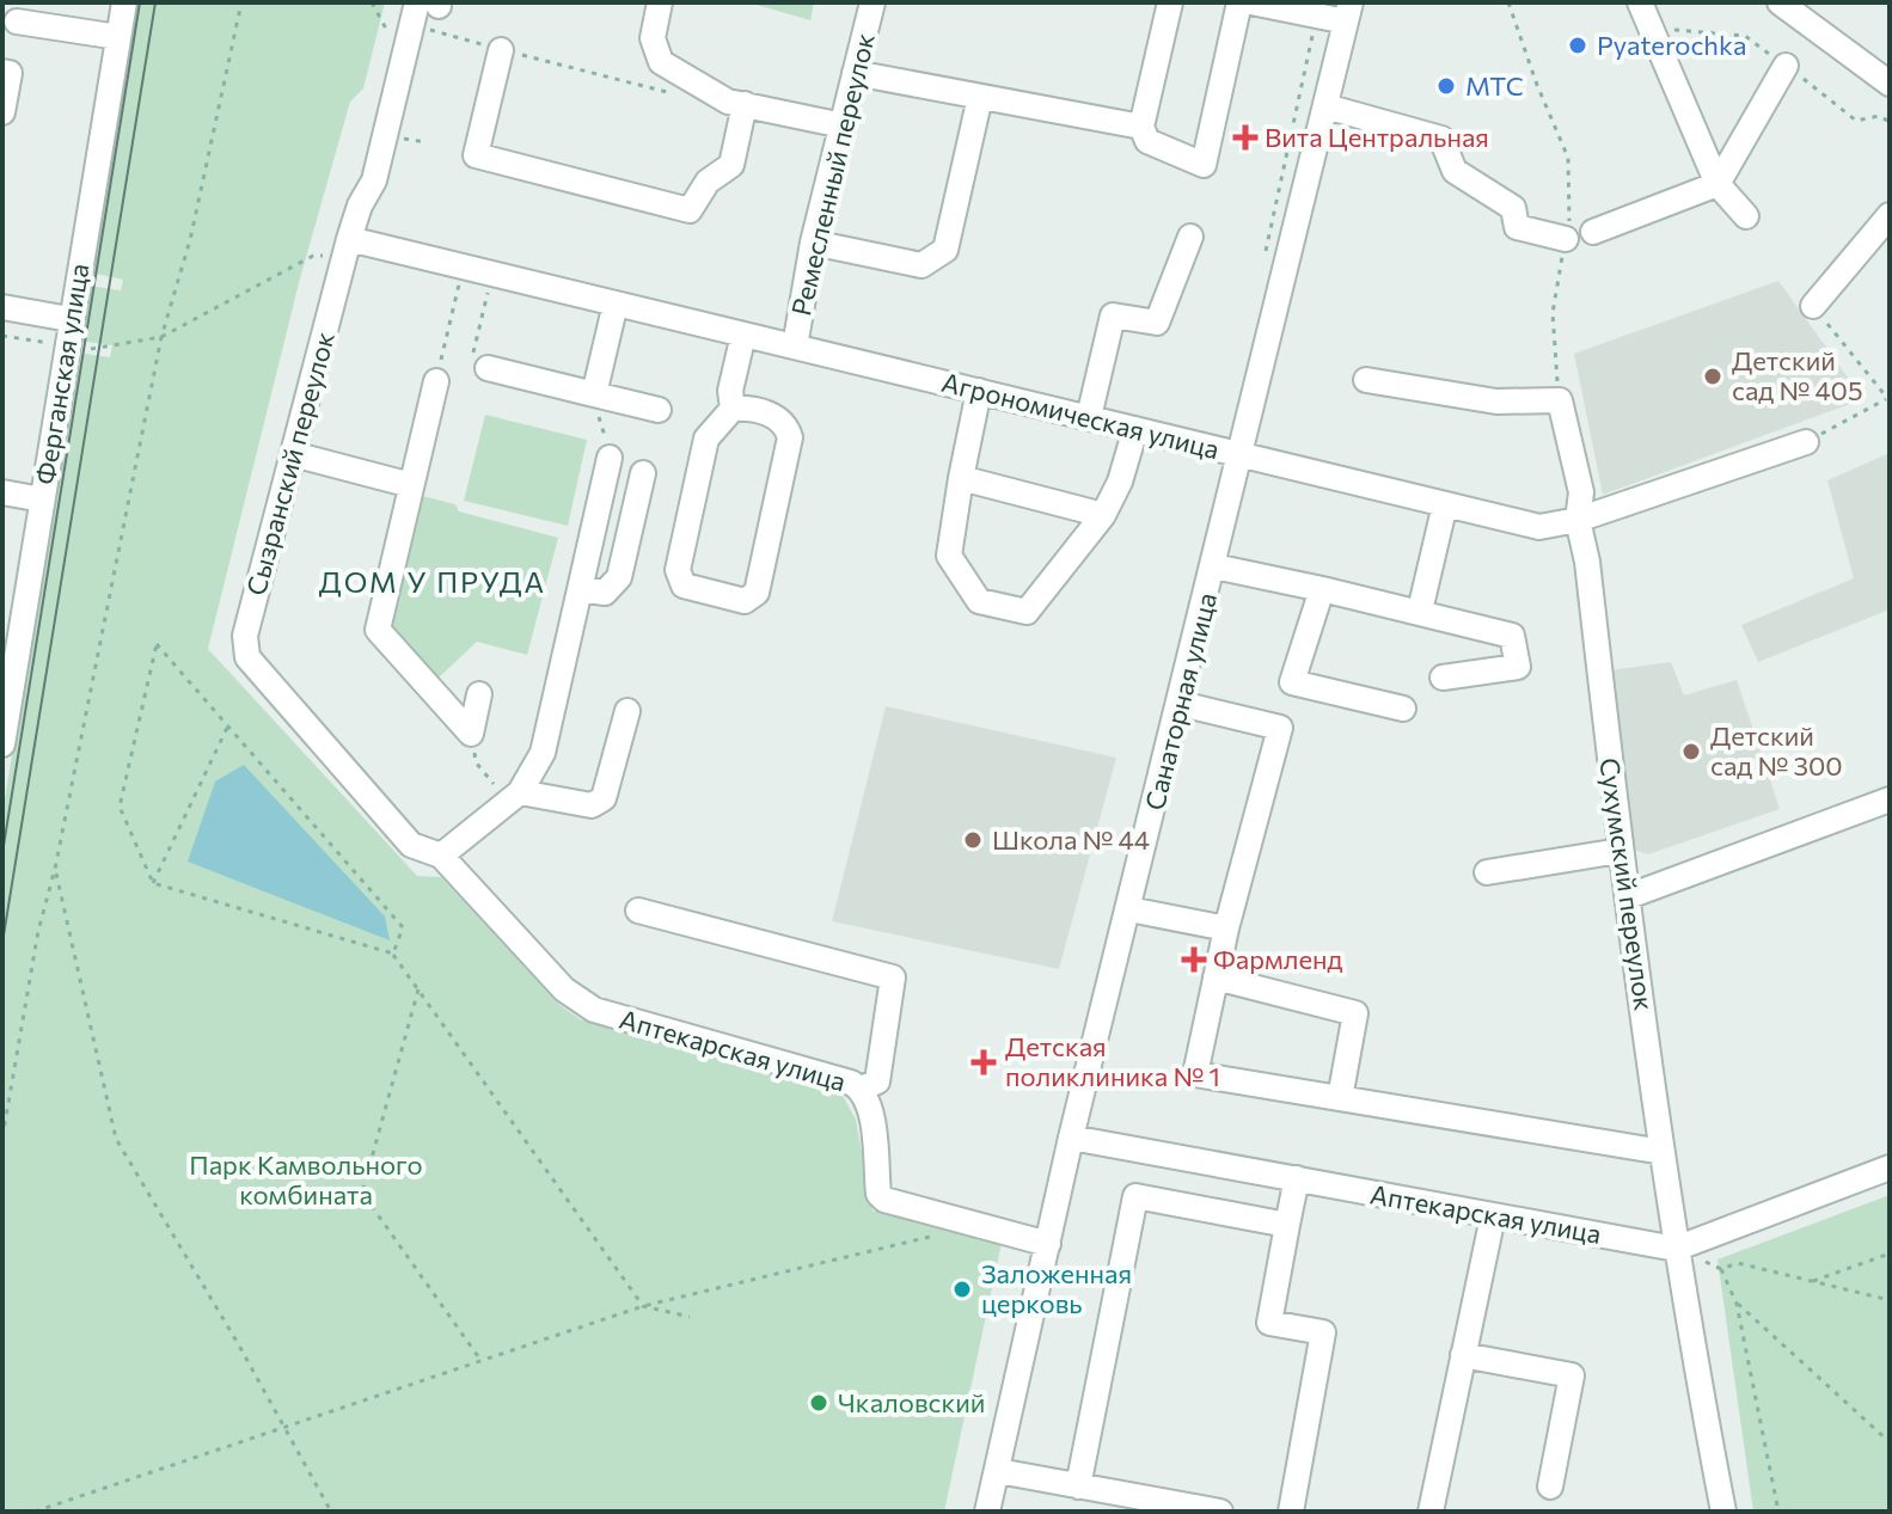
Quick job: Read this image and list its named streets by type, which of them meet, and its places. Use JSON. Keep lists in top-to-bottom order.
{
  "streets": {
    "street": [
      "Ремесленный переулок",
      "Ферганская улица",
      "Агрономическая улица",
      "Сызранский переулок",
      "Санаторная улица",
      "Сухумский переулок",
      "Аптекарская улица"
    ]
  },
  "crossings": [
    ["Ремесленный переулок", "Агрономическая улица"],
    ["Агрономическая улица", "Сызранский переулок"],
    ["Агрономическая улица", "Санаторная улица"],
    ["Агрономическая улица", "Сухумский переулок"],
    ["Сызранский переулок", "Аптекарская улица"],
    ["Санаторная улица", "Аптекарская улица"],
    ["Сухумский переулок", "Аптекарская улица"]
  ],
  "districts": ["ДОМ У ПРУДА"],
  "parks": ["Парк Камвольного комбината"],
  "places": {
    "other": [
      "Pyaterochka",
      "МТС",
      "Детский сад № 405",
      "Детский сад № 300",
      "Школа № 44",
      "Заложенная церковь",
      "Чкаловский"
    ],
    "health": ["Вита Центральная", "Фармленд", "Детская поликлиника № 1"]
  }
}
